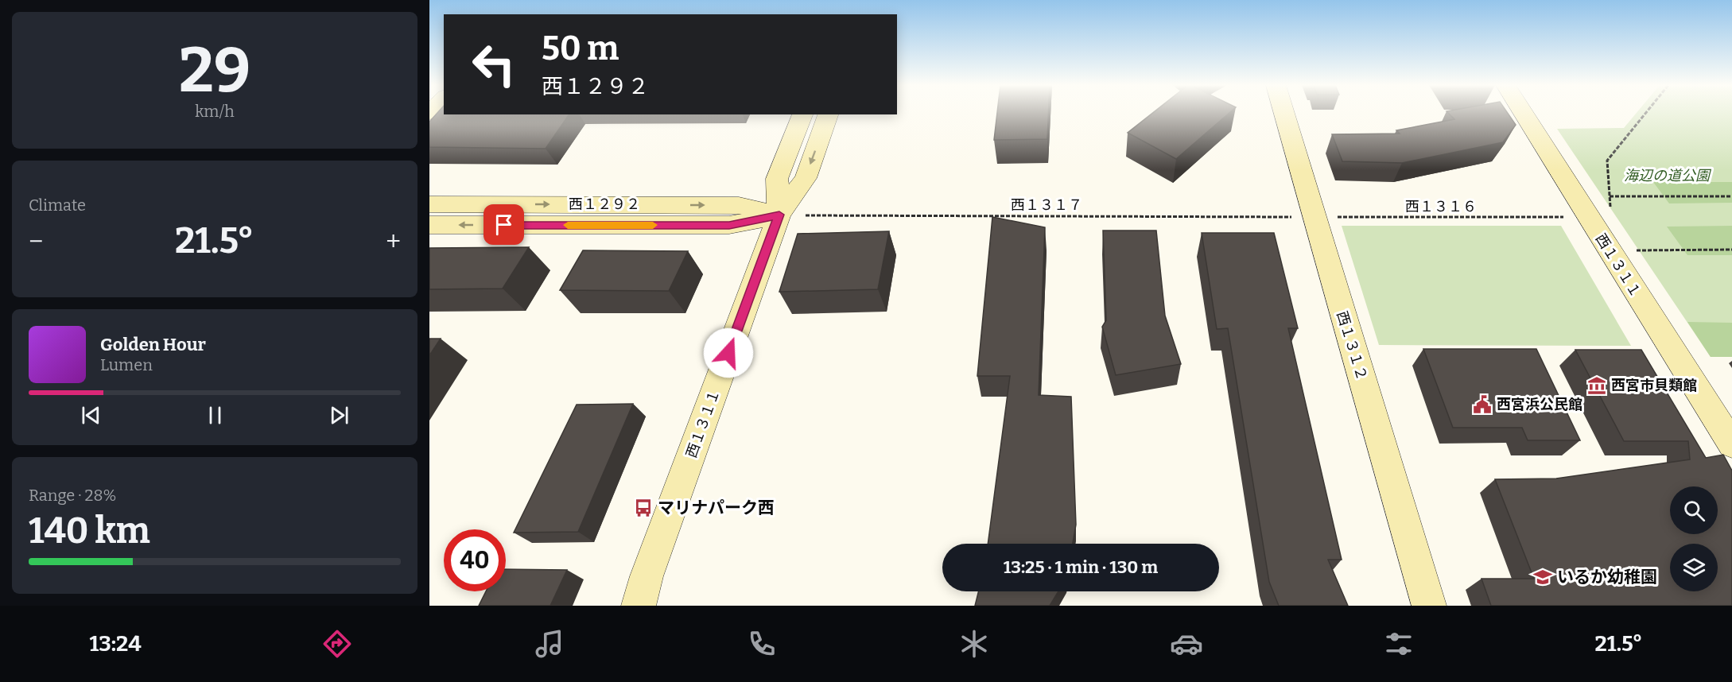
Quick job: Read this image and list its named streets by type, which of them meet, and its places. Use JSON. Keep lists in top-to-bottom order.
{
  "streets": {
    "street": ["西１２９２", "西１３１１", "西１３１２"],
    "path": ["西１３１７", "西１３１６"]
  },
  "crossings": [
    ["西１２９２", "西１３１７"],
    ["西１２９２", "西１３１１"],
    ["西１３１７", "西１３１６"],
    ["西１３１７", "西１３１１"],
    ["西１３１７", "西１３１２"],
    ["西１３１６", "西１３１２"]
  ],
  "parks": ["海辺の道公園"],
  "places": {
    "museum": ["西宮市貝類館"],
    "public building": ["西宮浜公民館"],
    "bus stop": ["マリナパーク西"],
    "school or university": ["いるか幼稚園"]
  },
  "page": {
    "tile": [
      ["29", "km/h"],
      "Climate",
      ["Range · 28%", "140 km"]
    ],
    "turn": ["50 m", "西１２９２"],
    "heat": ["−", "21.5°", "+"],
    "song": ["Golden Hour", "Lumen"],
    "limit": "40",
    "trip": "13:25 · 1 min · 130 m",
    "tabs": ["13:24", "21.5°"]
  }
}
